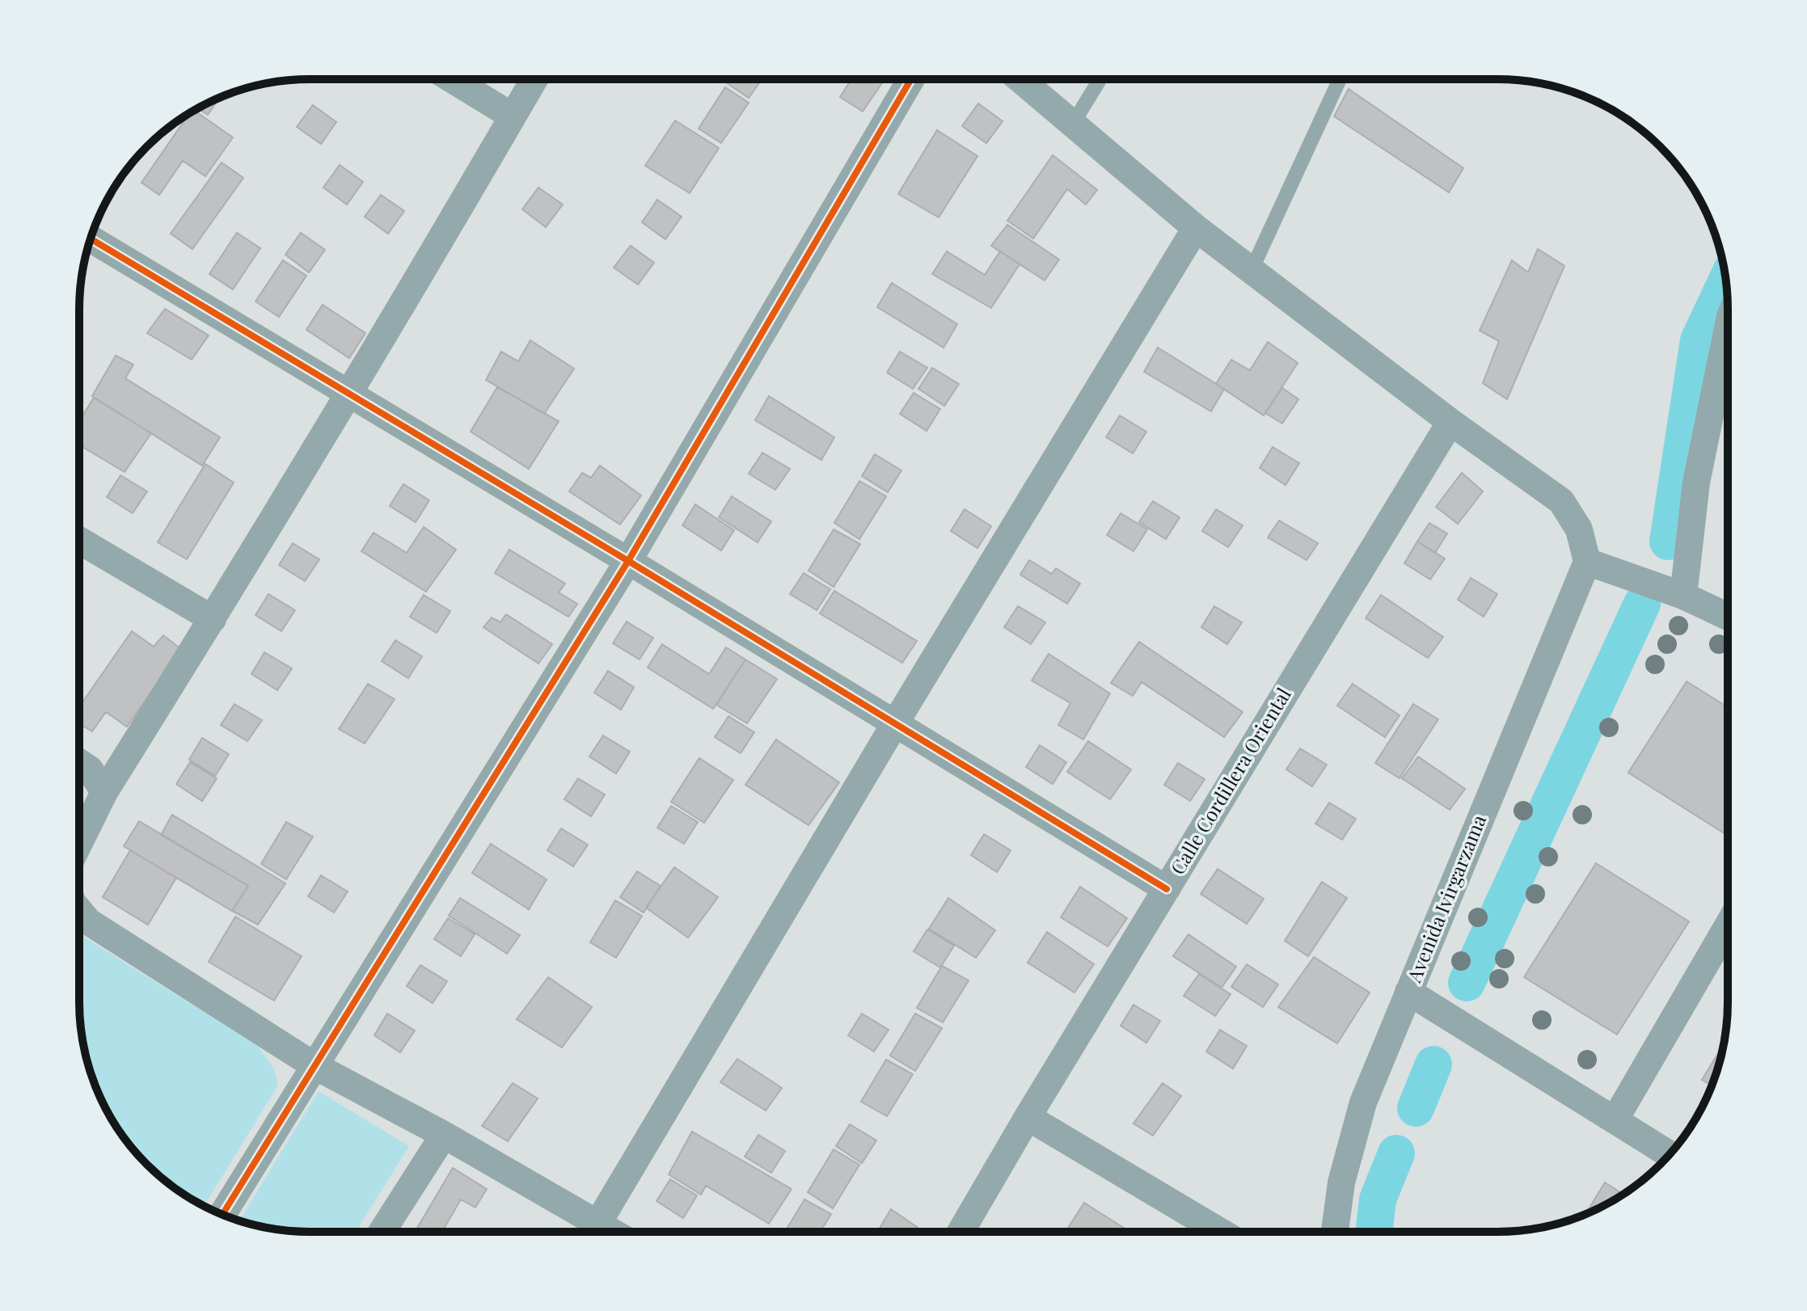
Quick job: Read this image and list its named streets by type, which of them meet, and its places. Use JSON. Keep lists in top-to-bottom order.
{
  "streets": {
    "street": ["Calle Cordillera Oriental", "Avenida Ivirgarzama"]
  }
}
